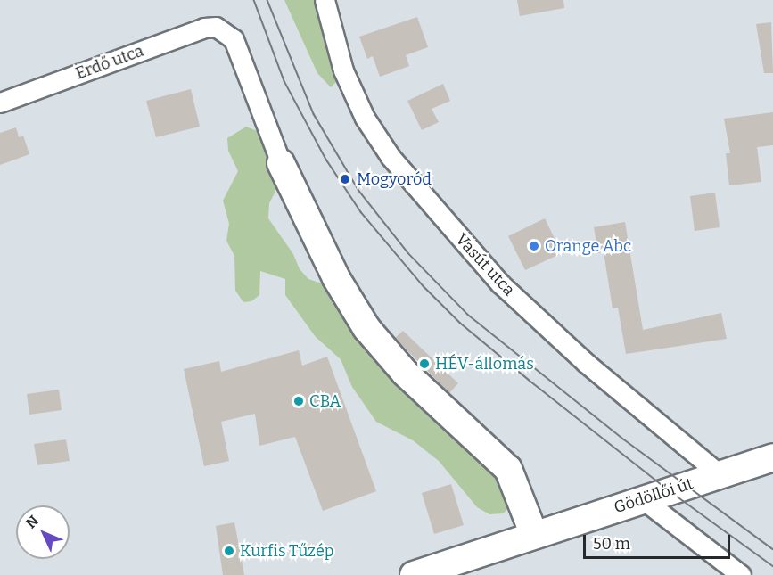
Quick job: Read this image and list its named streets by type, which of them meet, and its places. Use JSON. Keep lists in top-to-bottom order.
{
  "streets": {
    "street": ["Erdő utca", "Vasút utca", "Gödöllői út"]
  },
  "crossings": [
    ["Vasút utca", "Gödöllői út"]
  ],
  "places": [
    "Mogyoród",
    "Orange Abc",
    "HÉV-állomás",
    "CBA",
    "Kurfis Tűzép"
  ],
  "scale_bar": "50 m",
  "north": "top left"
}
